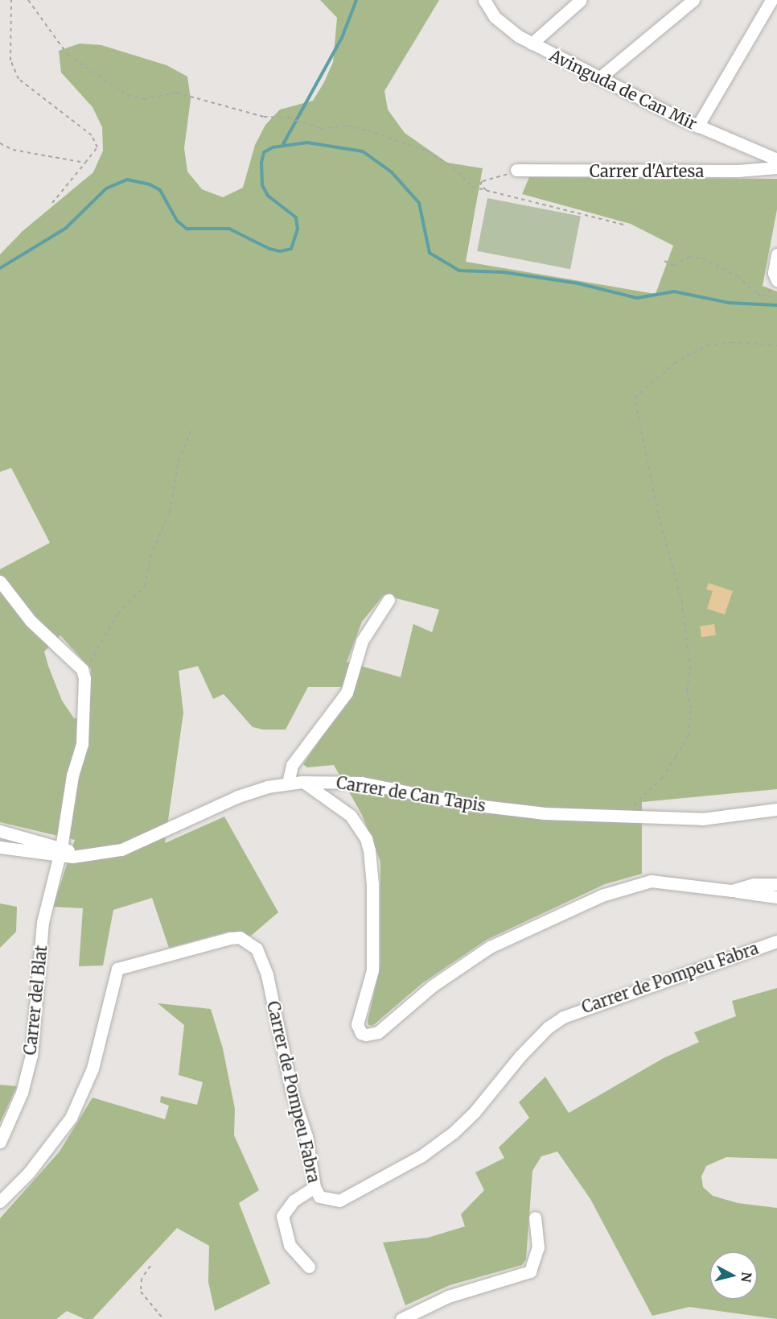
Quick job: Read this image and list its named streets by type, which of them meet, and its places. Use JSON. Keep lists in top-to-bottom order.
{
  "streets": {
    "street": [
      "Avinguda de Can Mir",
      "Carrer d'Artesa",
      "Carrer de Can Tapis",
      "Carrer de Pompeu Fabra",
      "Carrer del Blat"
    ]
  },
  "crossings": [
    ["Carrer de Can Tapis", "Carrer del Blat"]
  ],
  "north": "right"
}
